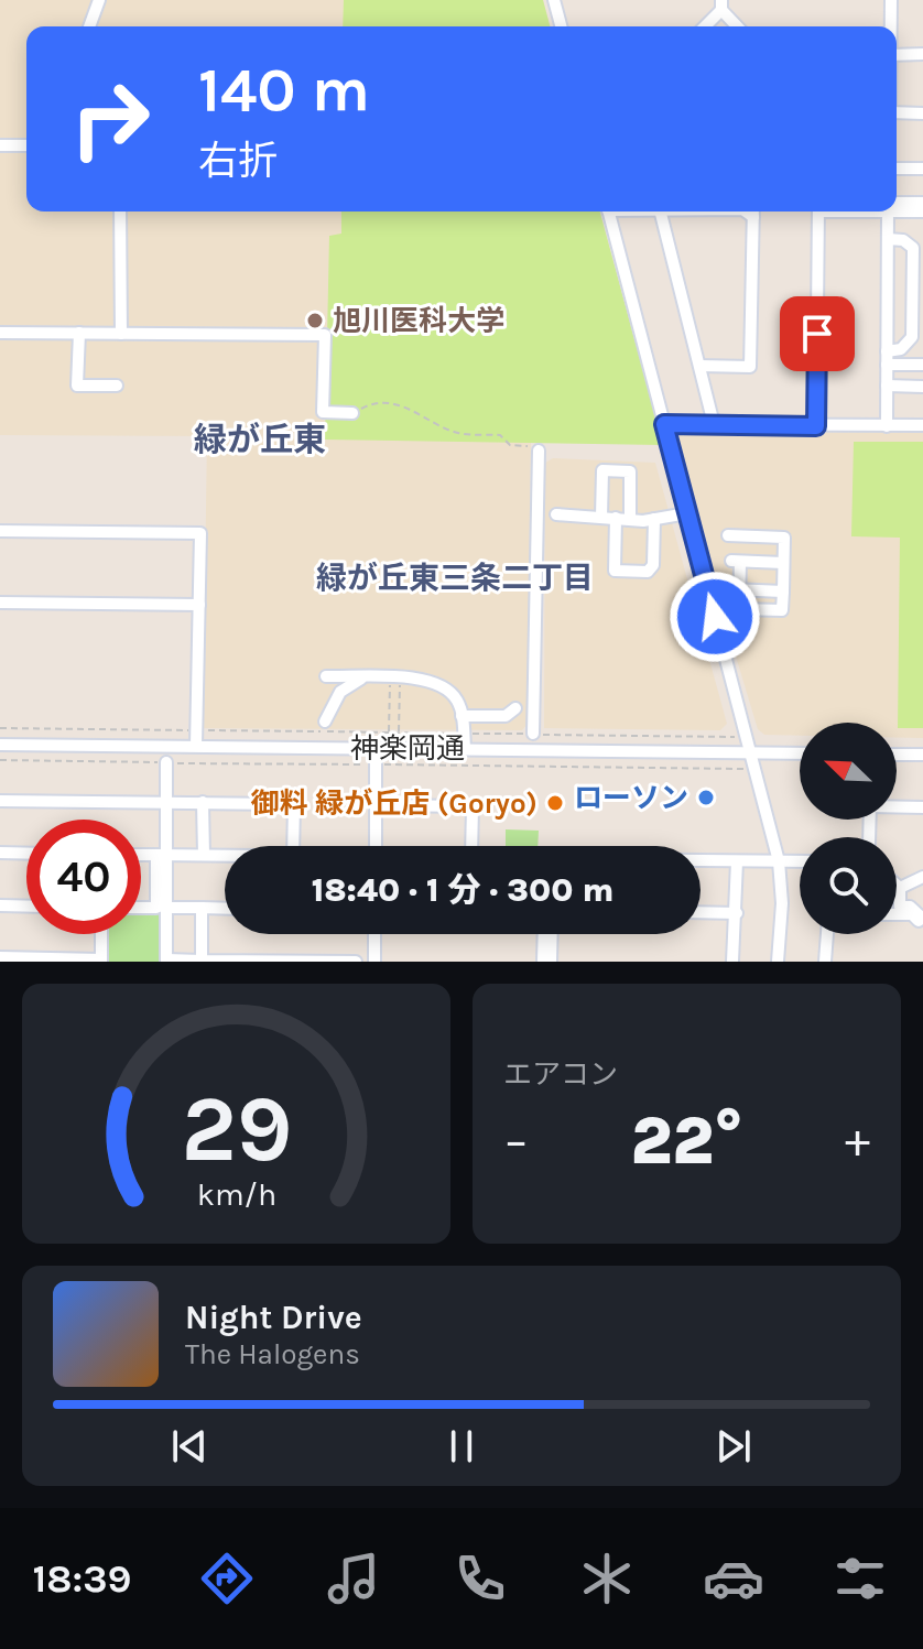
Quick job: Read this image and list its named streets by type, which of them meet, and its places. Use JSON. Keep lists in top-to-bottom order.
{
  "streets": {
    "street": ["神楽岡通"]
  },
  "districts": ["緑が丘東", "緑が丘東三条二丁目"],
  "places": ["旭川医科大学", "ローソン", "御料 緑が丘店 (Goryo)"],
  "north": "top left",
  "page": {
    "turn": ["140 m", "右折"],
    "limit": "40",
    "trip": "18:40 · 1 分 · 300 m",
    "tile": "エアコン",
    "heat": ["−", "22°", "+"],
    "song": ["Night Drive", "The Halogens"],
    "tabs": "18:39",
    "gauge": ["29", "km/h"]
  }
}
